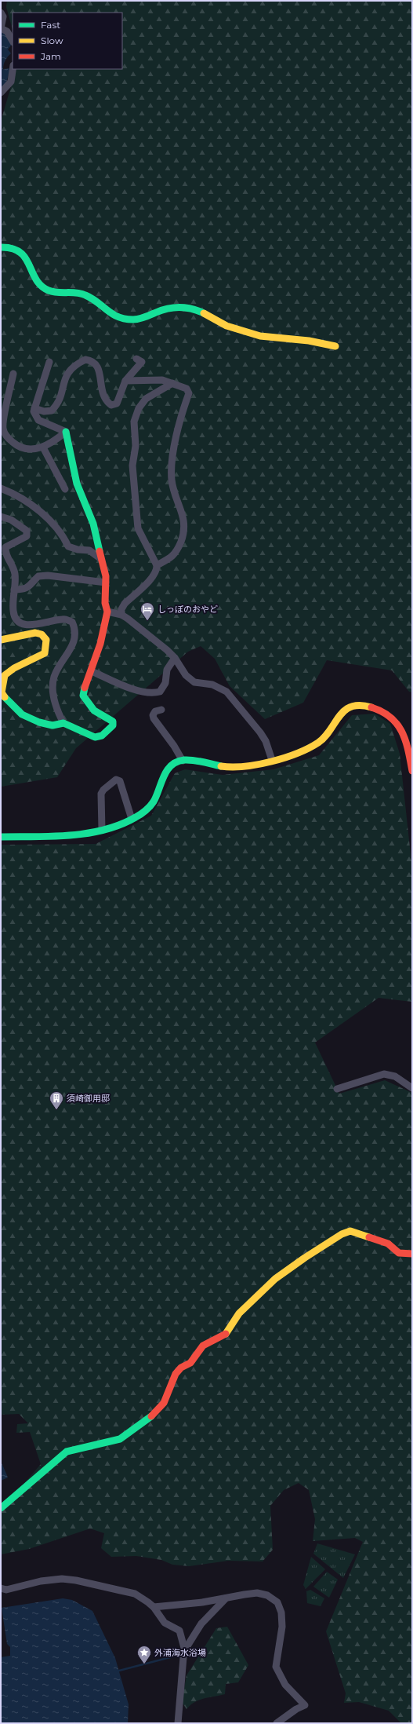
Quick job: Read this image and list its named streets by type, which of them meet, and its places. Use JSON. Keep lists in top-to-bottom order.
{
  "places": {
    "hotel": ["しっぽのおやど"],
    "building": ["須崎御用邸"],
    "place": ["外浦海水浴場"]
  },
  "legend": ["Fast", "Slow", "Jam"]
}
